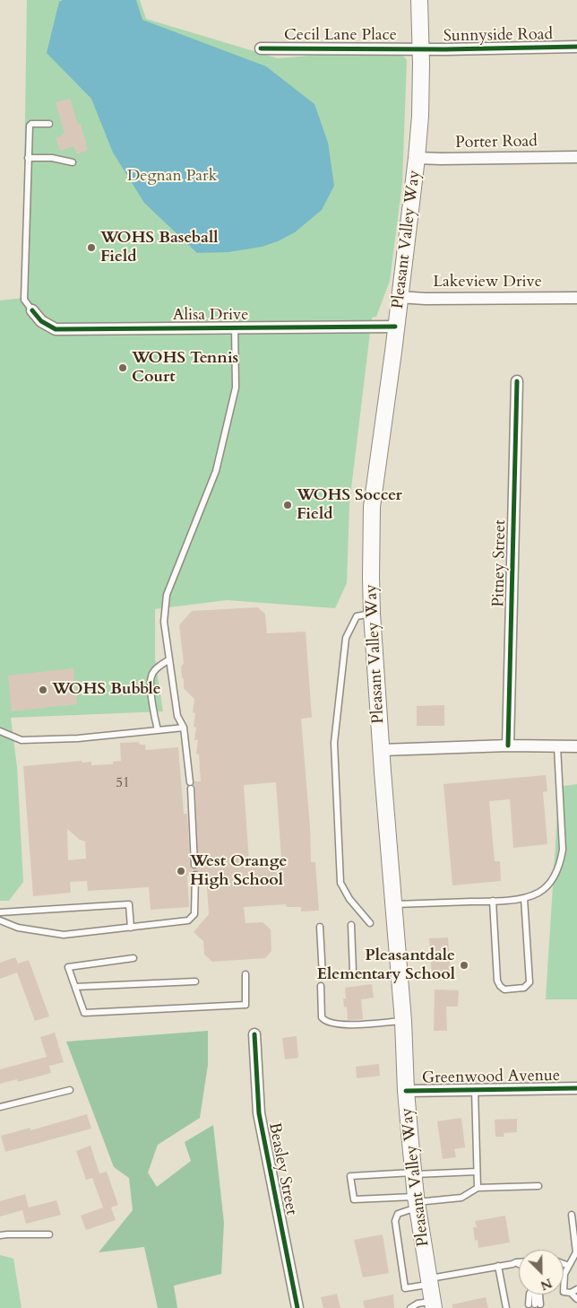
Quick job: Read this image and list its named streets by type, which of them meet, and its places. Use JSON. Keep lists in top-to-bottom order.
{
  "streets": {
    "main road": ["Pleasant Valley Way"],
    "street": [
      "Cecil Lane Place",
      "Sunnyside Road",
      "Porter Road",
      "Lakeview Drive",
      "Alisa Drive",
      "Pitney Street",
      "Greenwood Avenue",
      "Beasley Street"
    ]
  },
  "crossings": [
    ["Cecil Lane Place", "Sunnyside Road"],
    ["Cecil Lane Place", "Pleasant Valley Way"],
    ["Sunnyside Road", "Pleasant Valley Way"],
    ["Porter Road", "Pleasant Valley Way"],
    ["Pleasant Valley Way", "Lakeview Drive"],
    ["Pleasant Valley Way", "Alisa Drive"],
    ["Pleasant Valley Way", "Greenwood Avenue"]
  ],
  "parks": ["Degnan Park"],
  "places": [
    "WOHS Baseball Field",
    "WOHS Tennis Court",
    "WOHS Soccer Field",
    "WOHS Bubble",
    "West Orange High School",
    "Pleasantdale Elementary School"
  ],
  "house_numbers": ["51"],
  "north": "bottom right"
}
